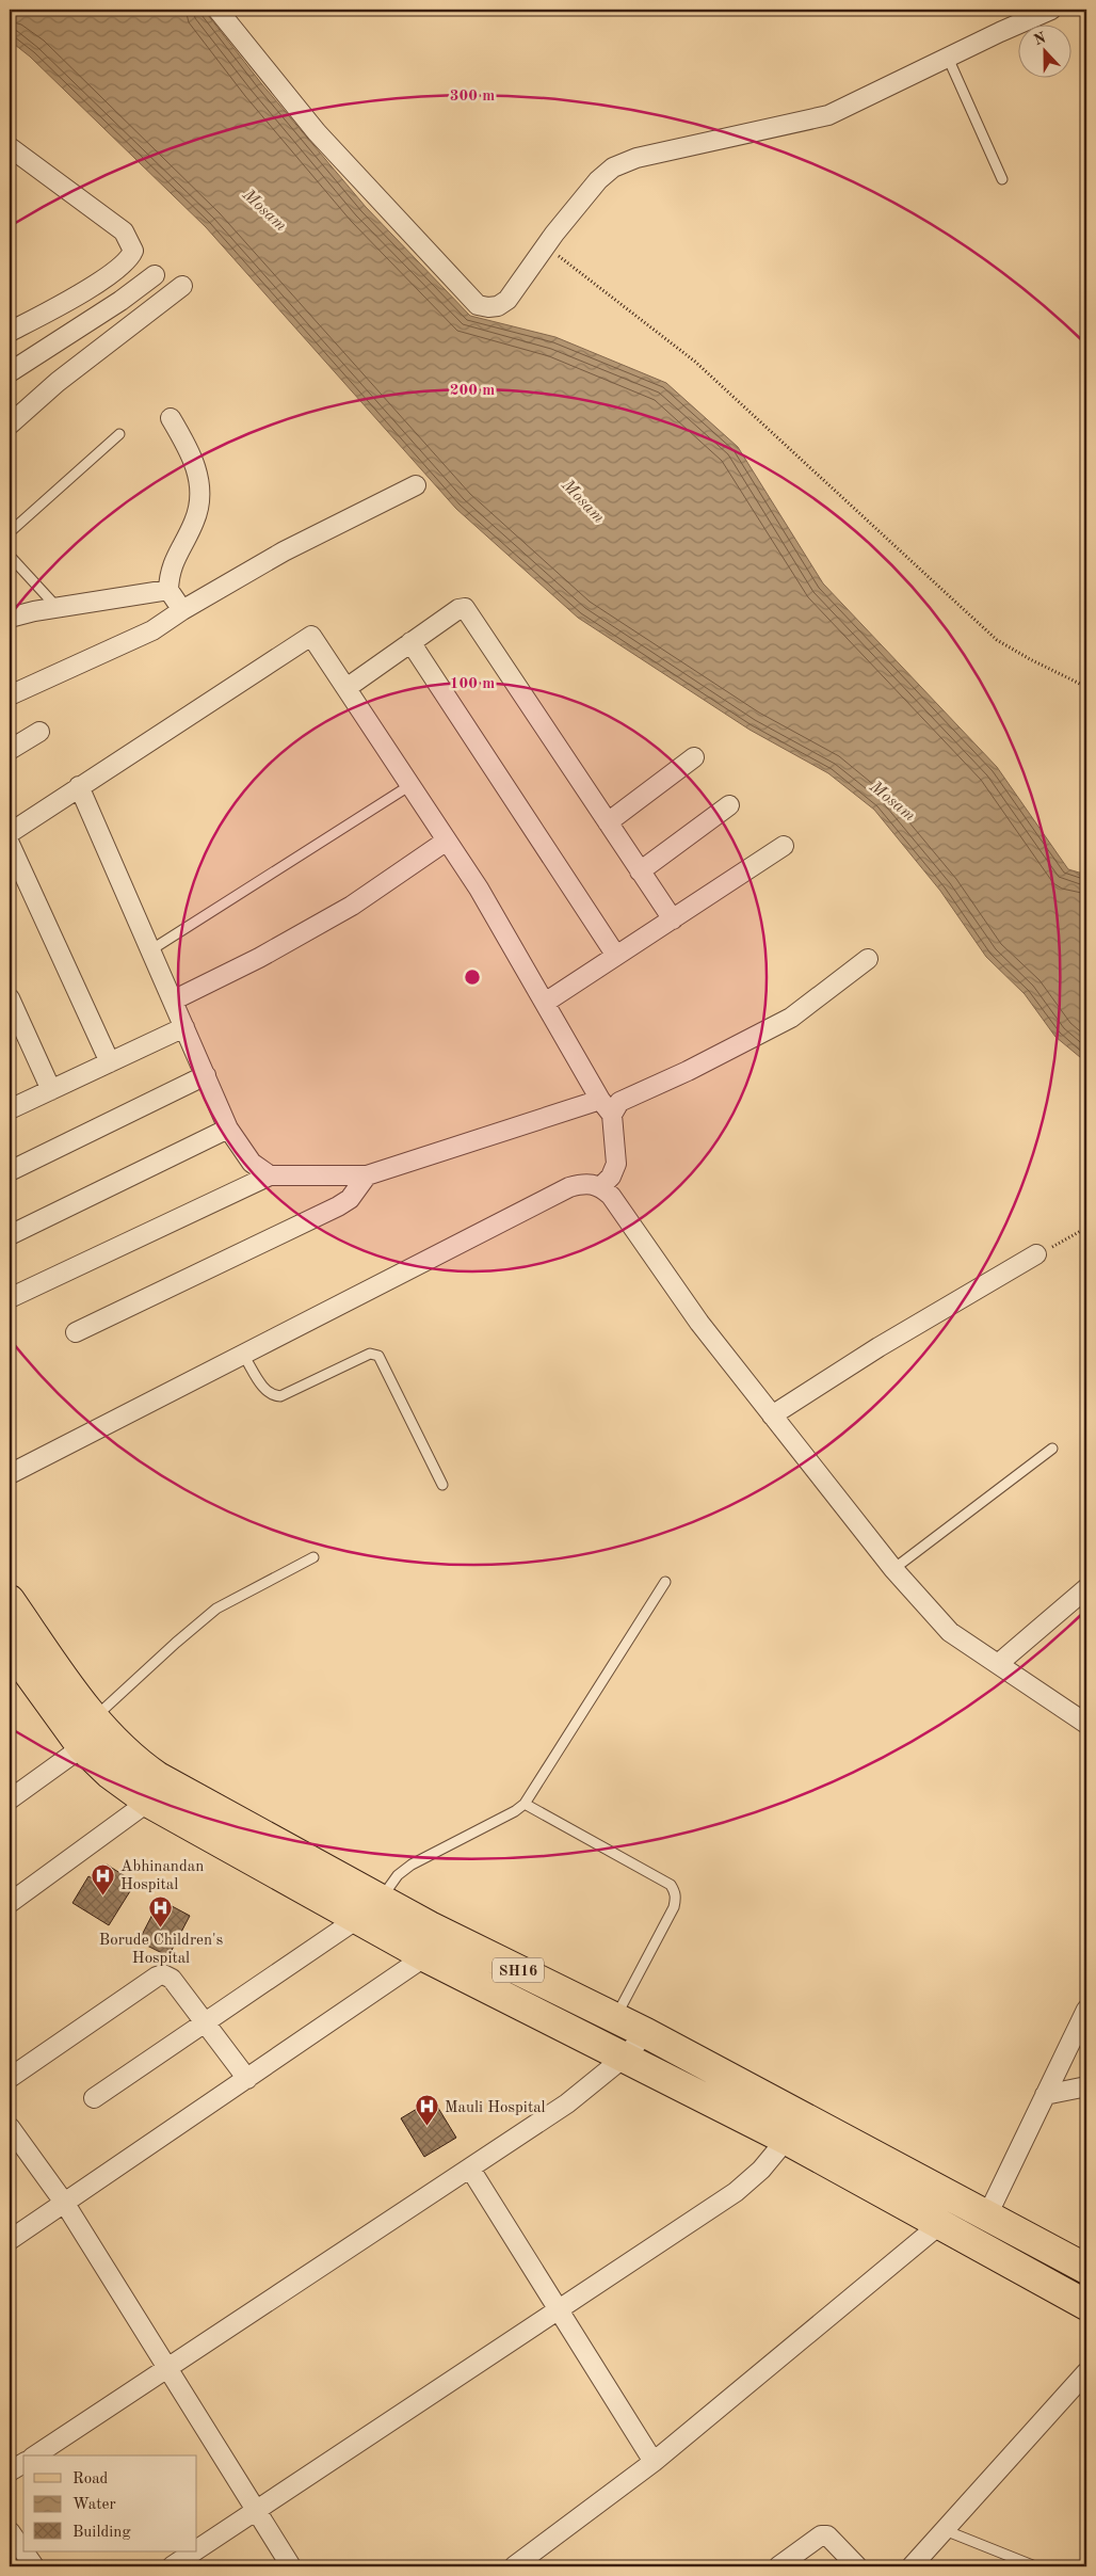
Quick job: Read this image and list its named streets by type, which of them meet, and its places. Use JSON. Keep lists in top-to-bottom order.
{
  "streets": {
    "main road": ["SH16"]
  },
  "water": ["Mosam"],
  "places": {
    "hospital": ["Abhinandan Hospital", "Borude Children's Hospital", "Mauli Hospital"]
  },
  "legend": ["Road", "Water", "Building"],
  "north": "top",
  "rings": ["300 m", "200 m", "100 m"]
}
